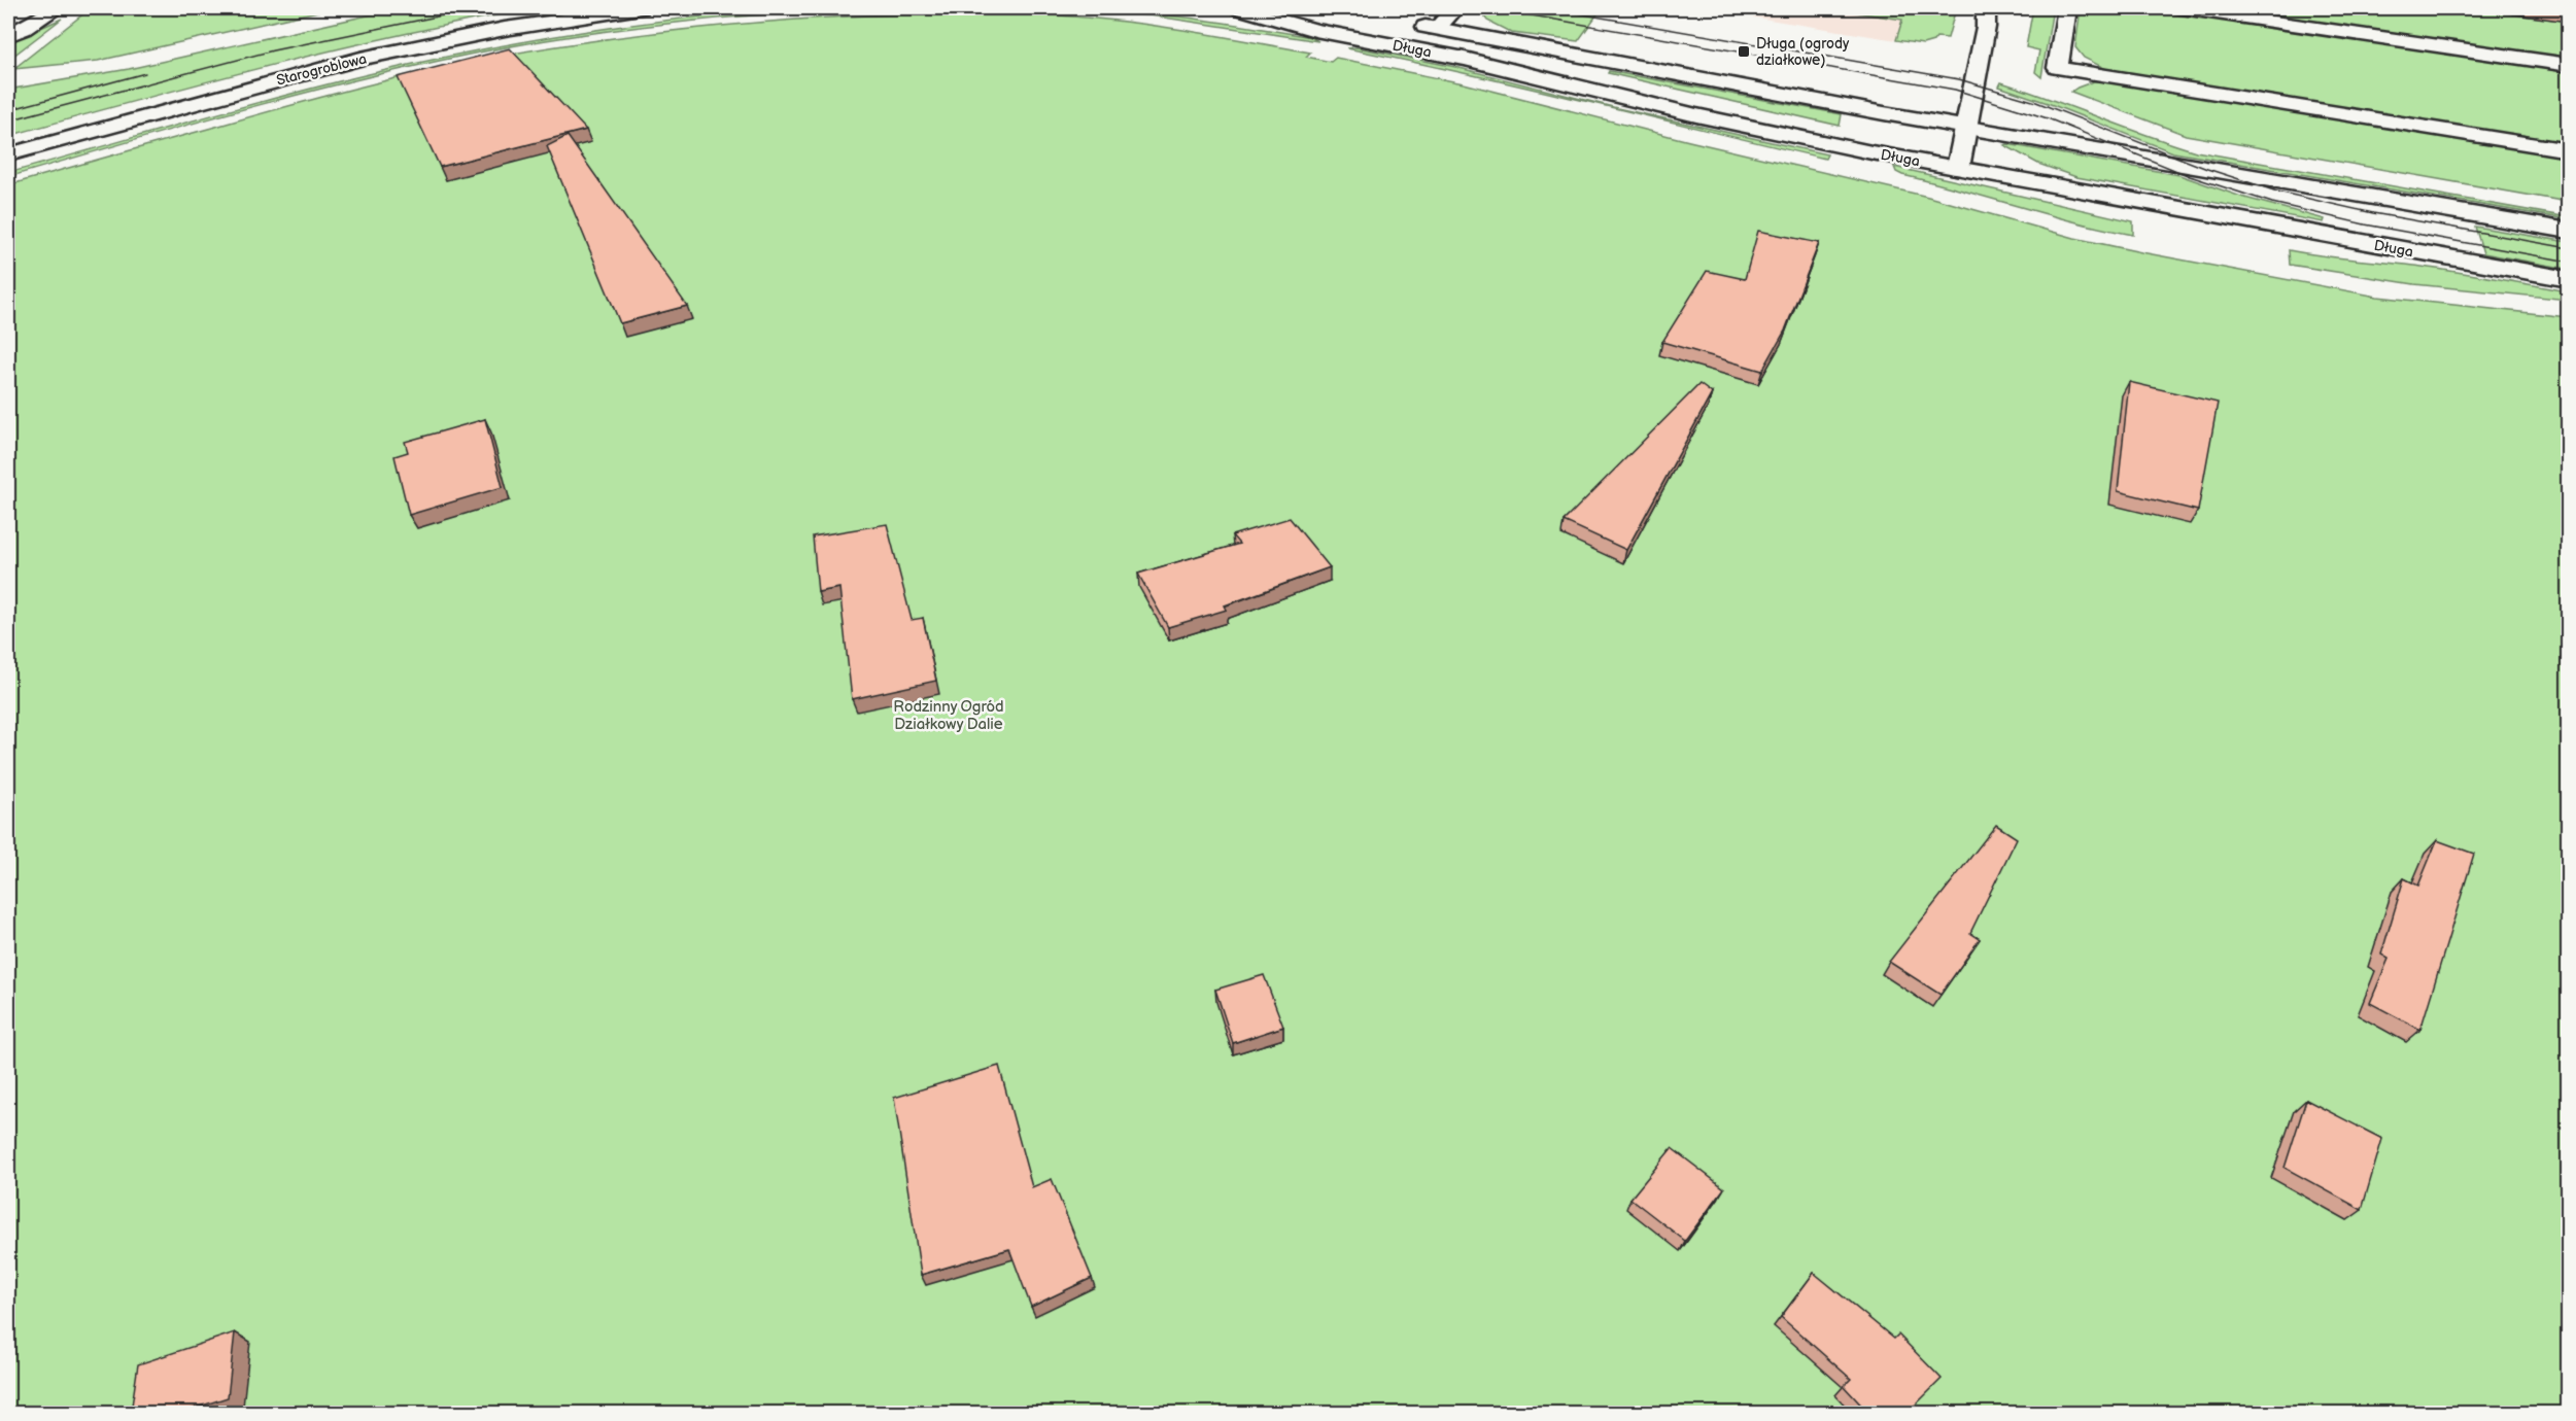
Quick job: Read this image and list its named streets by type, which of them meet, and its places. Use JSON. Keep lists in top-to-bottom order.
{
  "streets": {
    "street": ["Długa", "Starogroblowa"]
  },
  "parks": ["Rodzinny Ogród Działkowy Dalie"],
  "places": {
    "transit": ["Długa (ogrody działkowe)"]
  }
}
